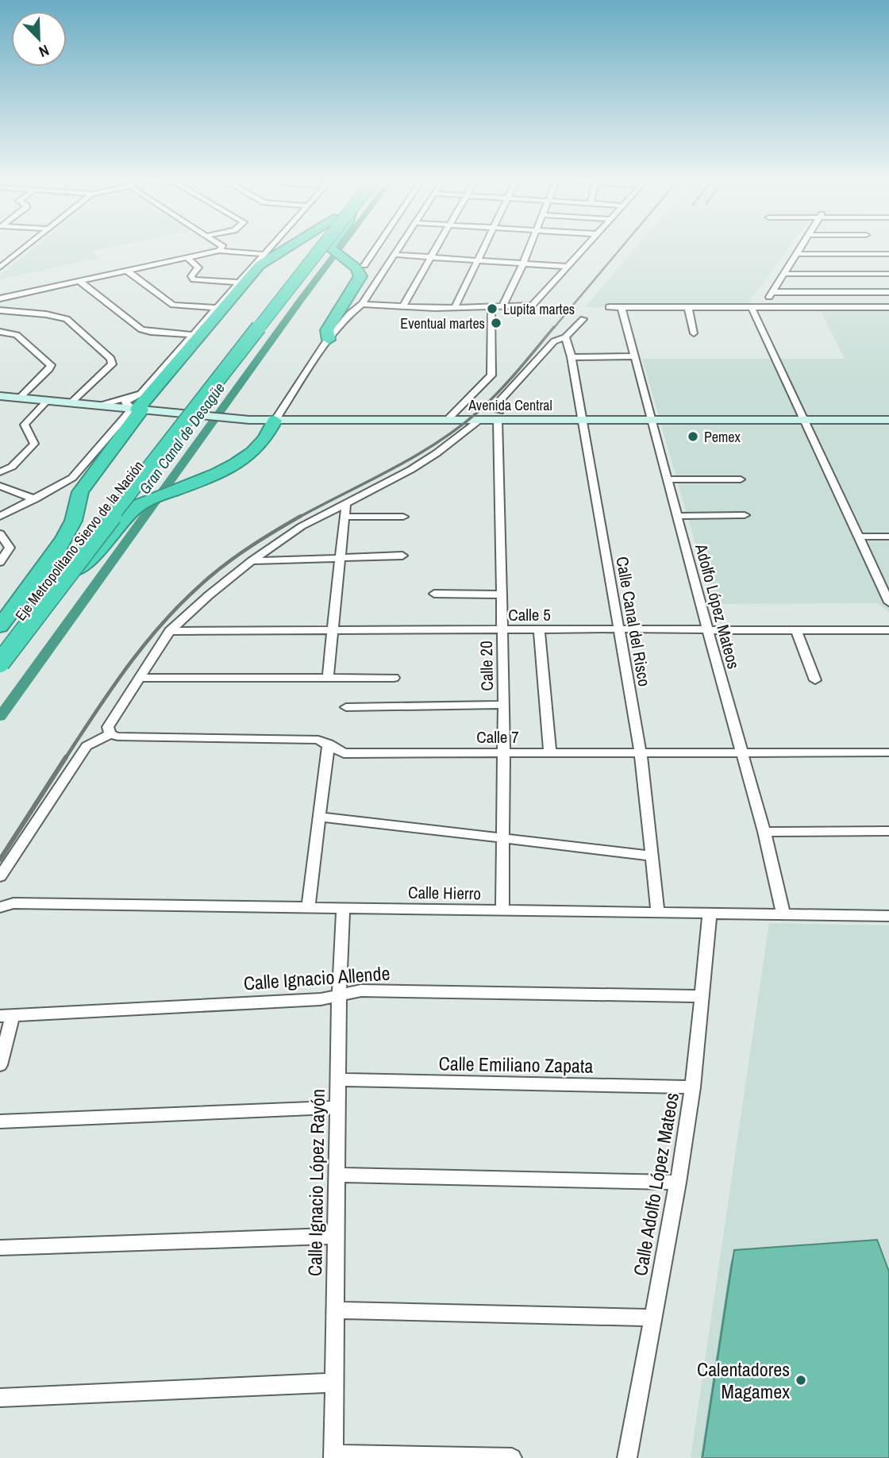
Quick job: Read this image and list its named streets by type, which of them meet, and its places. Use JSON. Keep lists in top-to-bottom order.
{
  "streets": {
    "highway": ["Eje Metropolitano Siervo de la Nación"],
    "street": [
      "Avenida Central",
      "Adolfo López Mateos",
      "Calle 5",
      "Calle Canal del Risco",
      "Calle 20",
      "Calle 7",
      "Calle Hierro",
      "Calle Ignacio Allende",
      "Calle Emiliano Zapata",
      "Calle Ignacio López Rayón",
      "Calle Adolfo López Mateos"
    ]
  },
  "crossings": [
    ["Avenida Central", "Adolfo López Mateos"],
    ["Avenida Central", "Calle Canal del Risco"],
    ["Avenida Central", "Calle 20"],
    ["Adolfo López Mateos", "Calle 5"],
    ["Adolfo López Mateos", "Calle 7"],
    ["Adolfo López Mateos", "Calle Hierro"],
    ["Calle 5", "Calle Canal del Risco"],
    ["Calle 5", "Calle 20"],
    ["Calle Canal del Risco", "Calle 7"],
    ["Calle Canal del Risco", "Calle Hierro"],
    ["Calle 20", "Calle 7"],
    ["Calle 20", "Calle Hierro"],
    ["Calle Hierro", "Calle Ignacio López Rayón"],
    ["Calle Hierro", "Calle Adolfo López Mateos"],
    ["Calle Ignacio Allende", "Calle Ignacio López Rayón"],
    ["Calle Ignacio Allende", "Calle Adolfo López Mateos"],
    ["Calle Emiliano Zapata", "Calle Ignacio López Rayón"],
    ["Calle Emiliano Zapata", "Calle Adolfo López Mateos"]
  ],
  "water": ["Gran Canal de Desagüe"],
  "places": [
    "Lupita martes",
    "Eventual martes",
    "Pemex",
    "Calentadores Magamex"
  ],
  "north": "bottom right"
}
